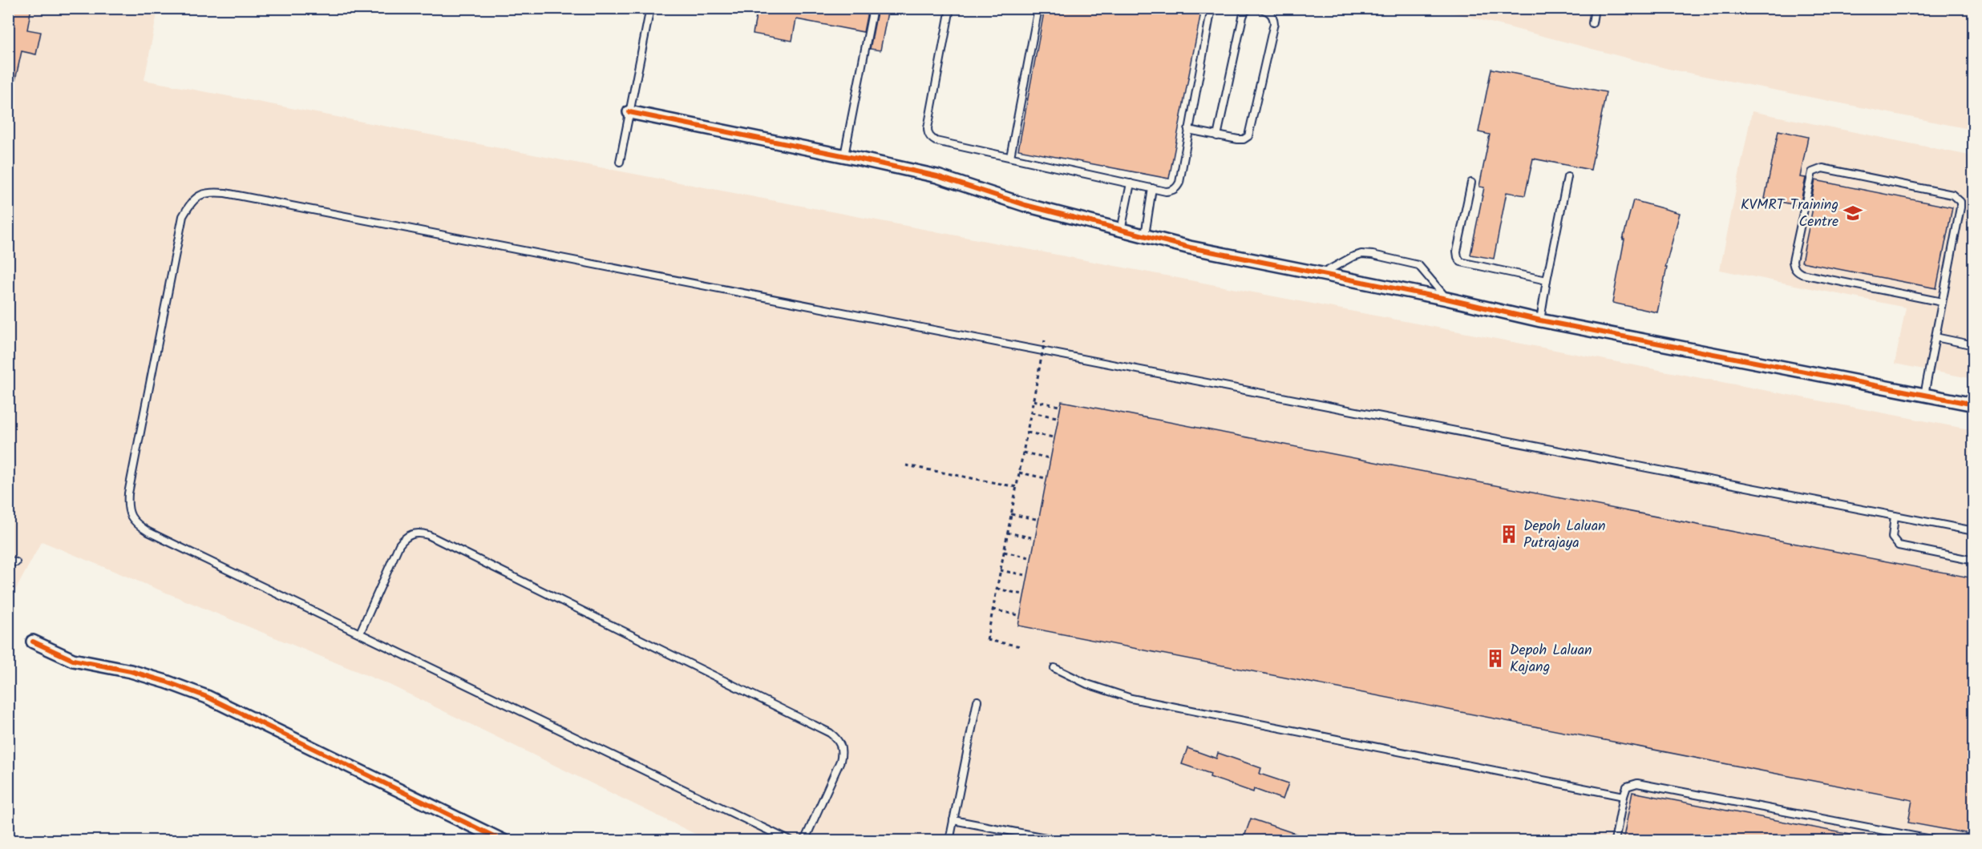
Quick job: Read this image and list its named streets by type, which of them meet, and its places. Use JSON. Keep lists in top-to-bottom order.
{
  "places": {
    "school or university": ["KVMRT Training Centre"],
    "building": ["Depoh Laluan Putrajaya", "Depoh Laluan Kajang"]
  }
}
